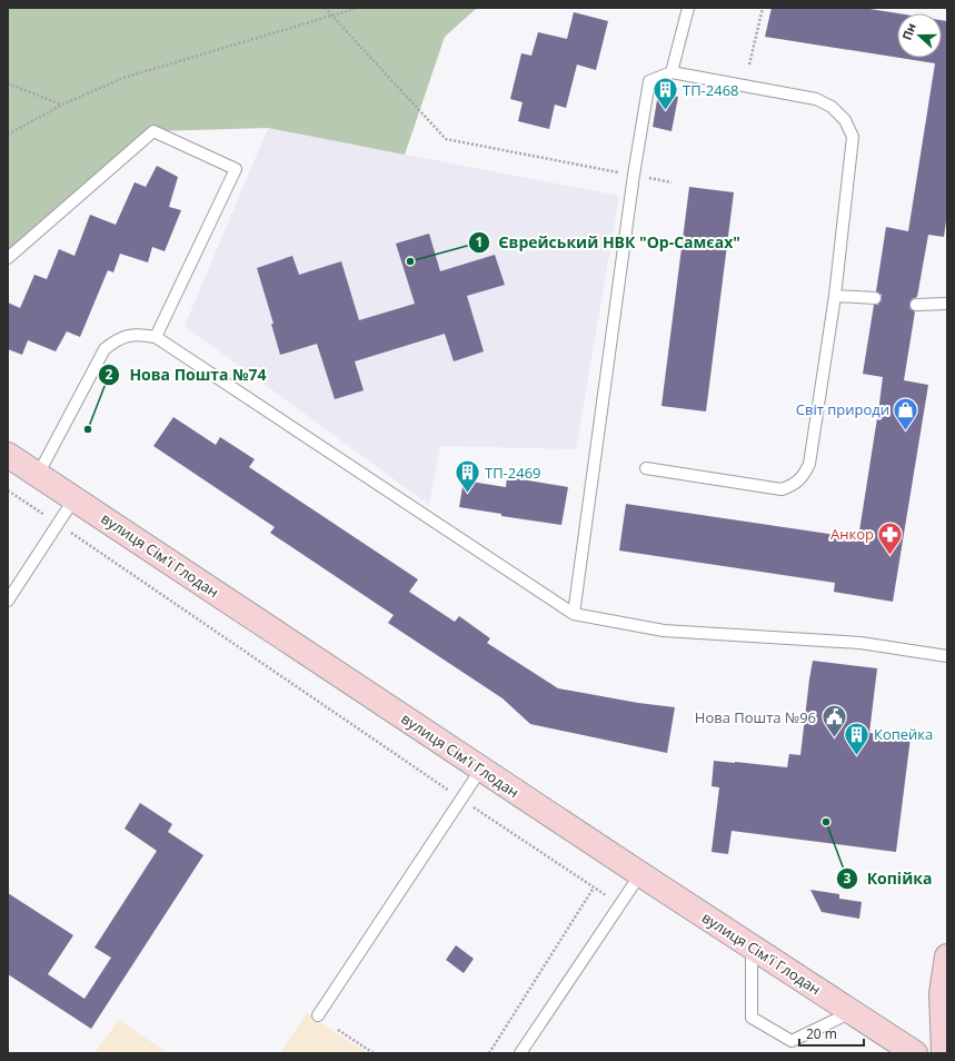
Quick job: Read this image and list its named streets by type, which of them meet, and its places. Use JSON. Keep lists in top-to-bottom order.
{
  "streets": {
    "street": ["вулиця Сім'ї Глодан"]
  },
  "places": {
    "building": ["ТП-2468", "ТП-2469", "Копейка"],
    "other": ["Єврейський НВК \"Ор-Самєах\"", "Нова Пошта №74", "Копійка"],
    "shop": ["Світ природи"],
    "pharmacy": ["Анкор"],
    "public building": ["Нова Пошта №96"]
  },
  "scale_bar": "20 m",
  "north": "left"
}
